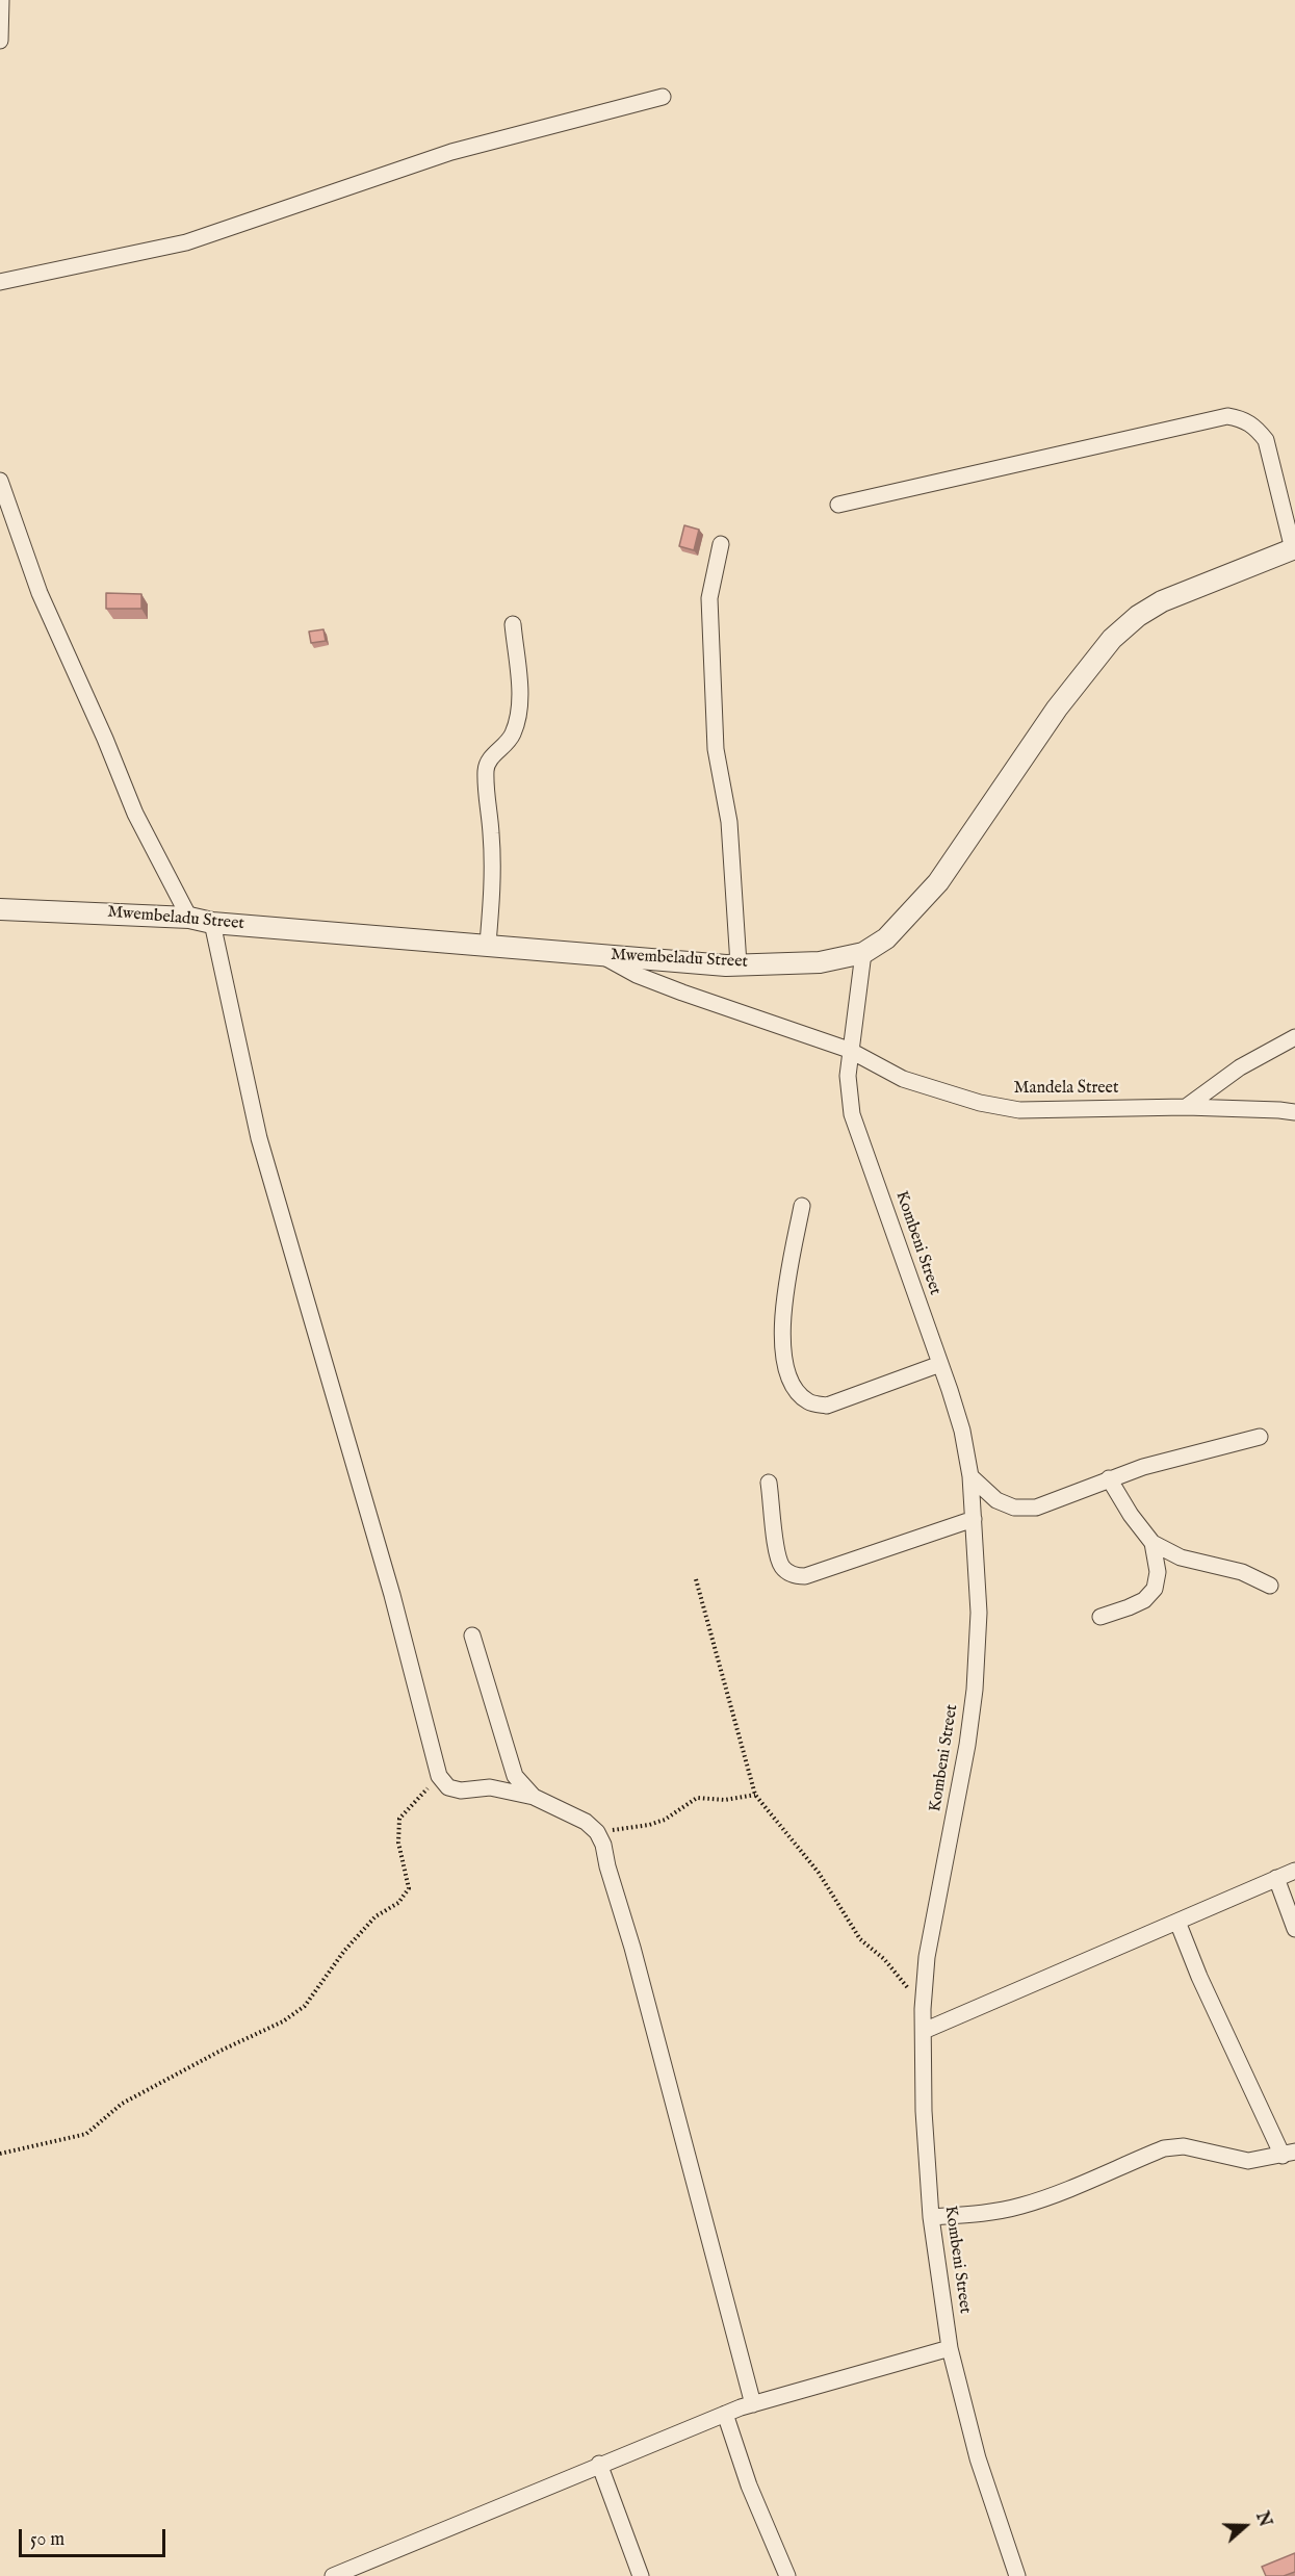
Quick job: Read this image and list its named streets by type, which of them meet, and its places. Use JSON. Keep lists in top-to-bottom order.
{
  "streets": {
    "street": ["Mwembeladu Street", "Mandela Street", "Kombeni Street"]
  },
  "crossings": [
    ["Mwembeladu Street", "Mandela Street"],
    ["Mwembeladu Street", "Kombeni Street"],
    ["Mandela Street", "Kombeni Street"]
  ],
  "scale_bar": "50 m",
  "north": "right"
}
